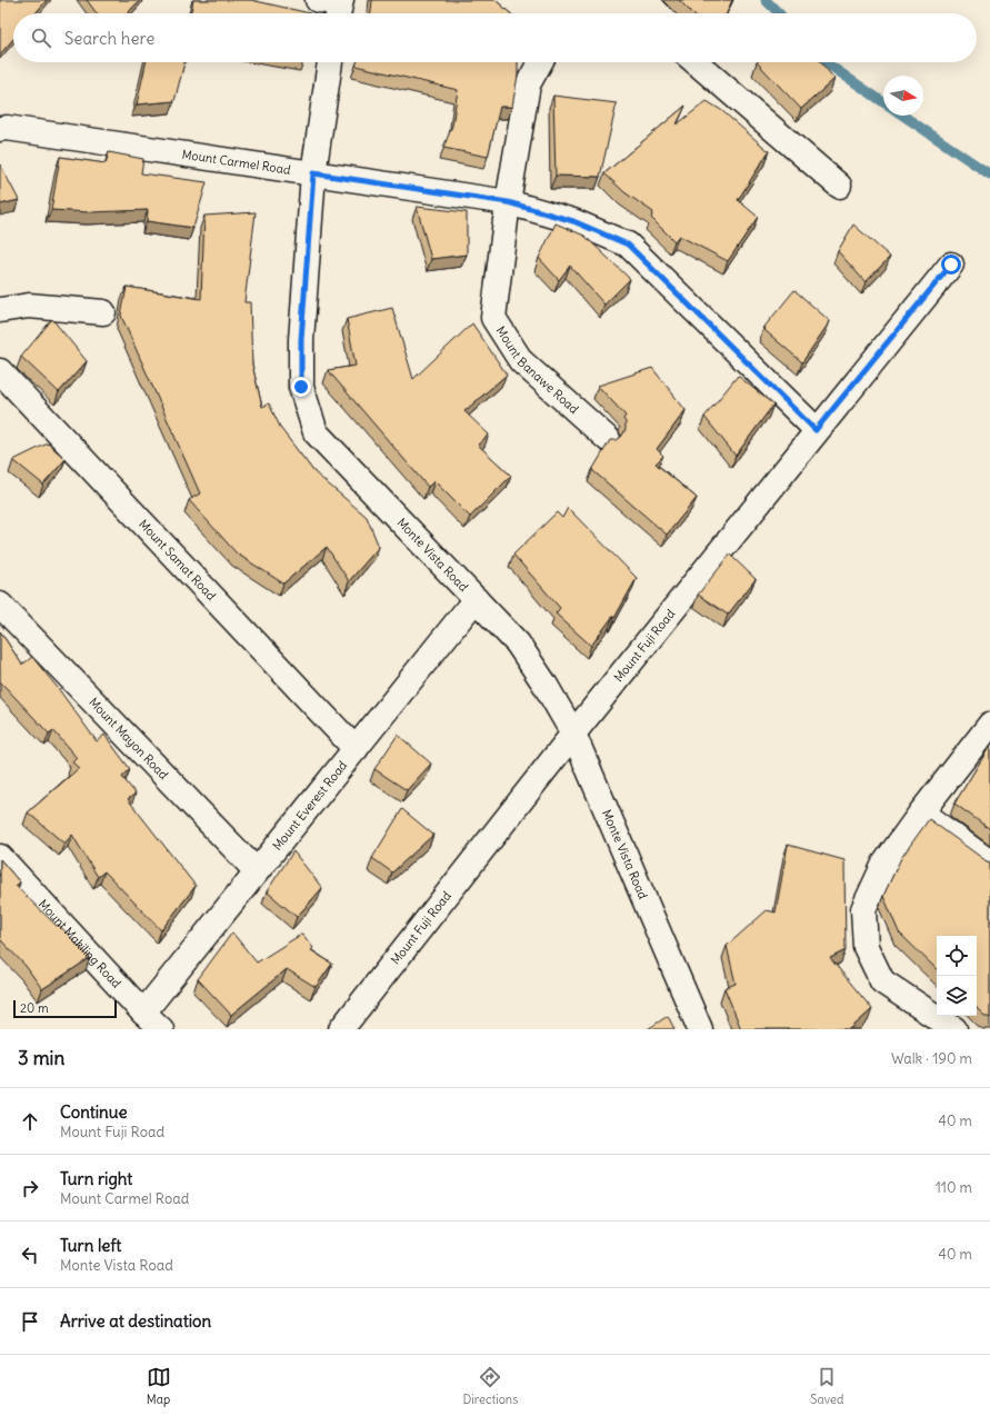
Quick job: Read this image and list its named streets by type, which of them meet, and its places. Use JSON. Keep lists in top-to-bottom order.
{
  "streets": {
    "street": [
      "Mount Carmel Road",
      "Mount Banawe Road",
      "Monte Vista Road",
      "Mount Samat Road",
      "Mount Fuji Road",
      "Mount Mayon Road",
      "Mount Everest Road",
      "Mount Makiling Road"
    ]
  },
  "crossings": [
    ["Mount Carmel Road", "Mount Banawe Road"],
    ["Mount Carmel Road", "Monte Vista Road"],
    ["Mount Carmel Road", "Mount Fuji Road"],
    ["Monte Vista Road", "Mount Fuji Road"],
    ["Monte Vista Road", "Mount Everest Road"],
    ["Mount Samat Road", "Mount Everest Road"],
    ["Mount Mayon Road", "Mount Everest Road"],
    ["Mount Everest Road", "Mount Makiling Road"]
  ],
  "scale_bar": "20 m",
  "north": "right",
  "page": {
    "search": "Search here",
    "scale": "20 m",
    "heading": ["3 min", "Walk · 190 m"],
    "list": [
      ["Continue", "Mount Fuji Road", "40 m"],
      ["Turn right", "Mount Carmel Road", "110 m"],
      ["Turn left", "Monte Vista Road", "40 m"],
      "Arrive at destination"
    ],
    "nav": ["Map", "Directions", "Saved"]
  }
}
